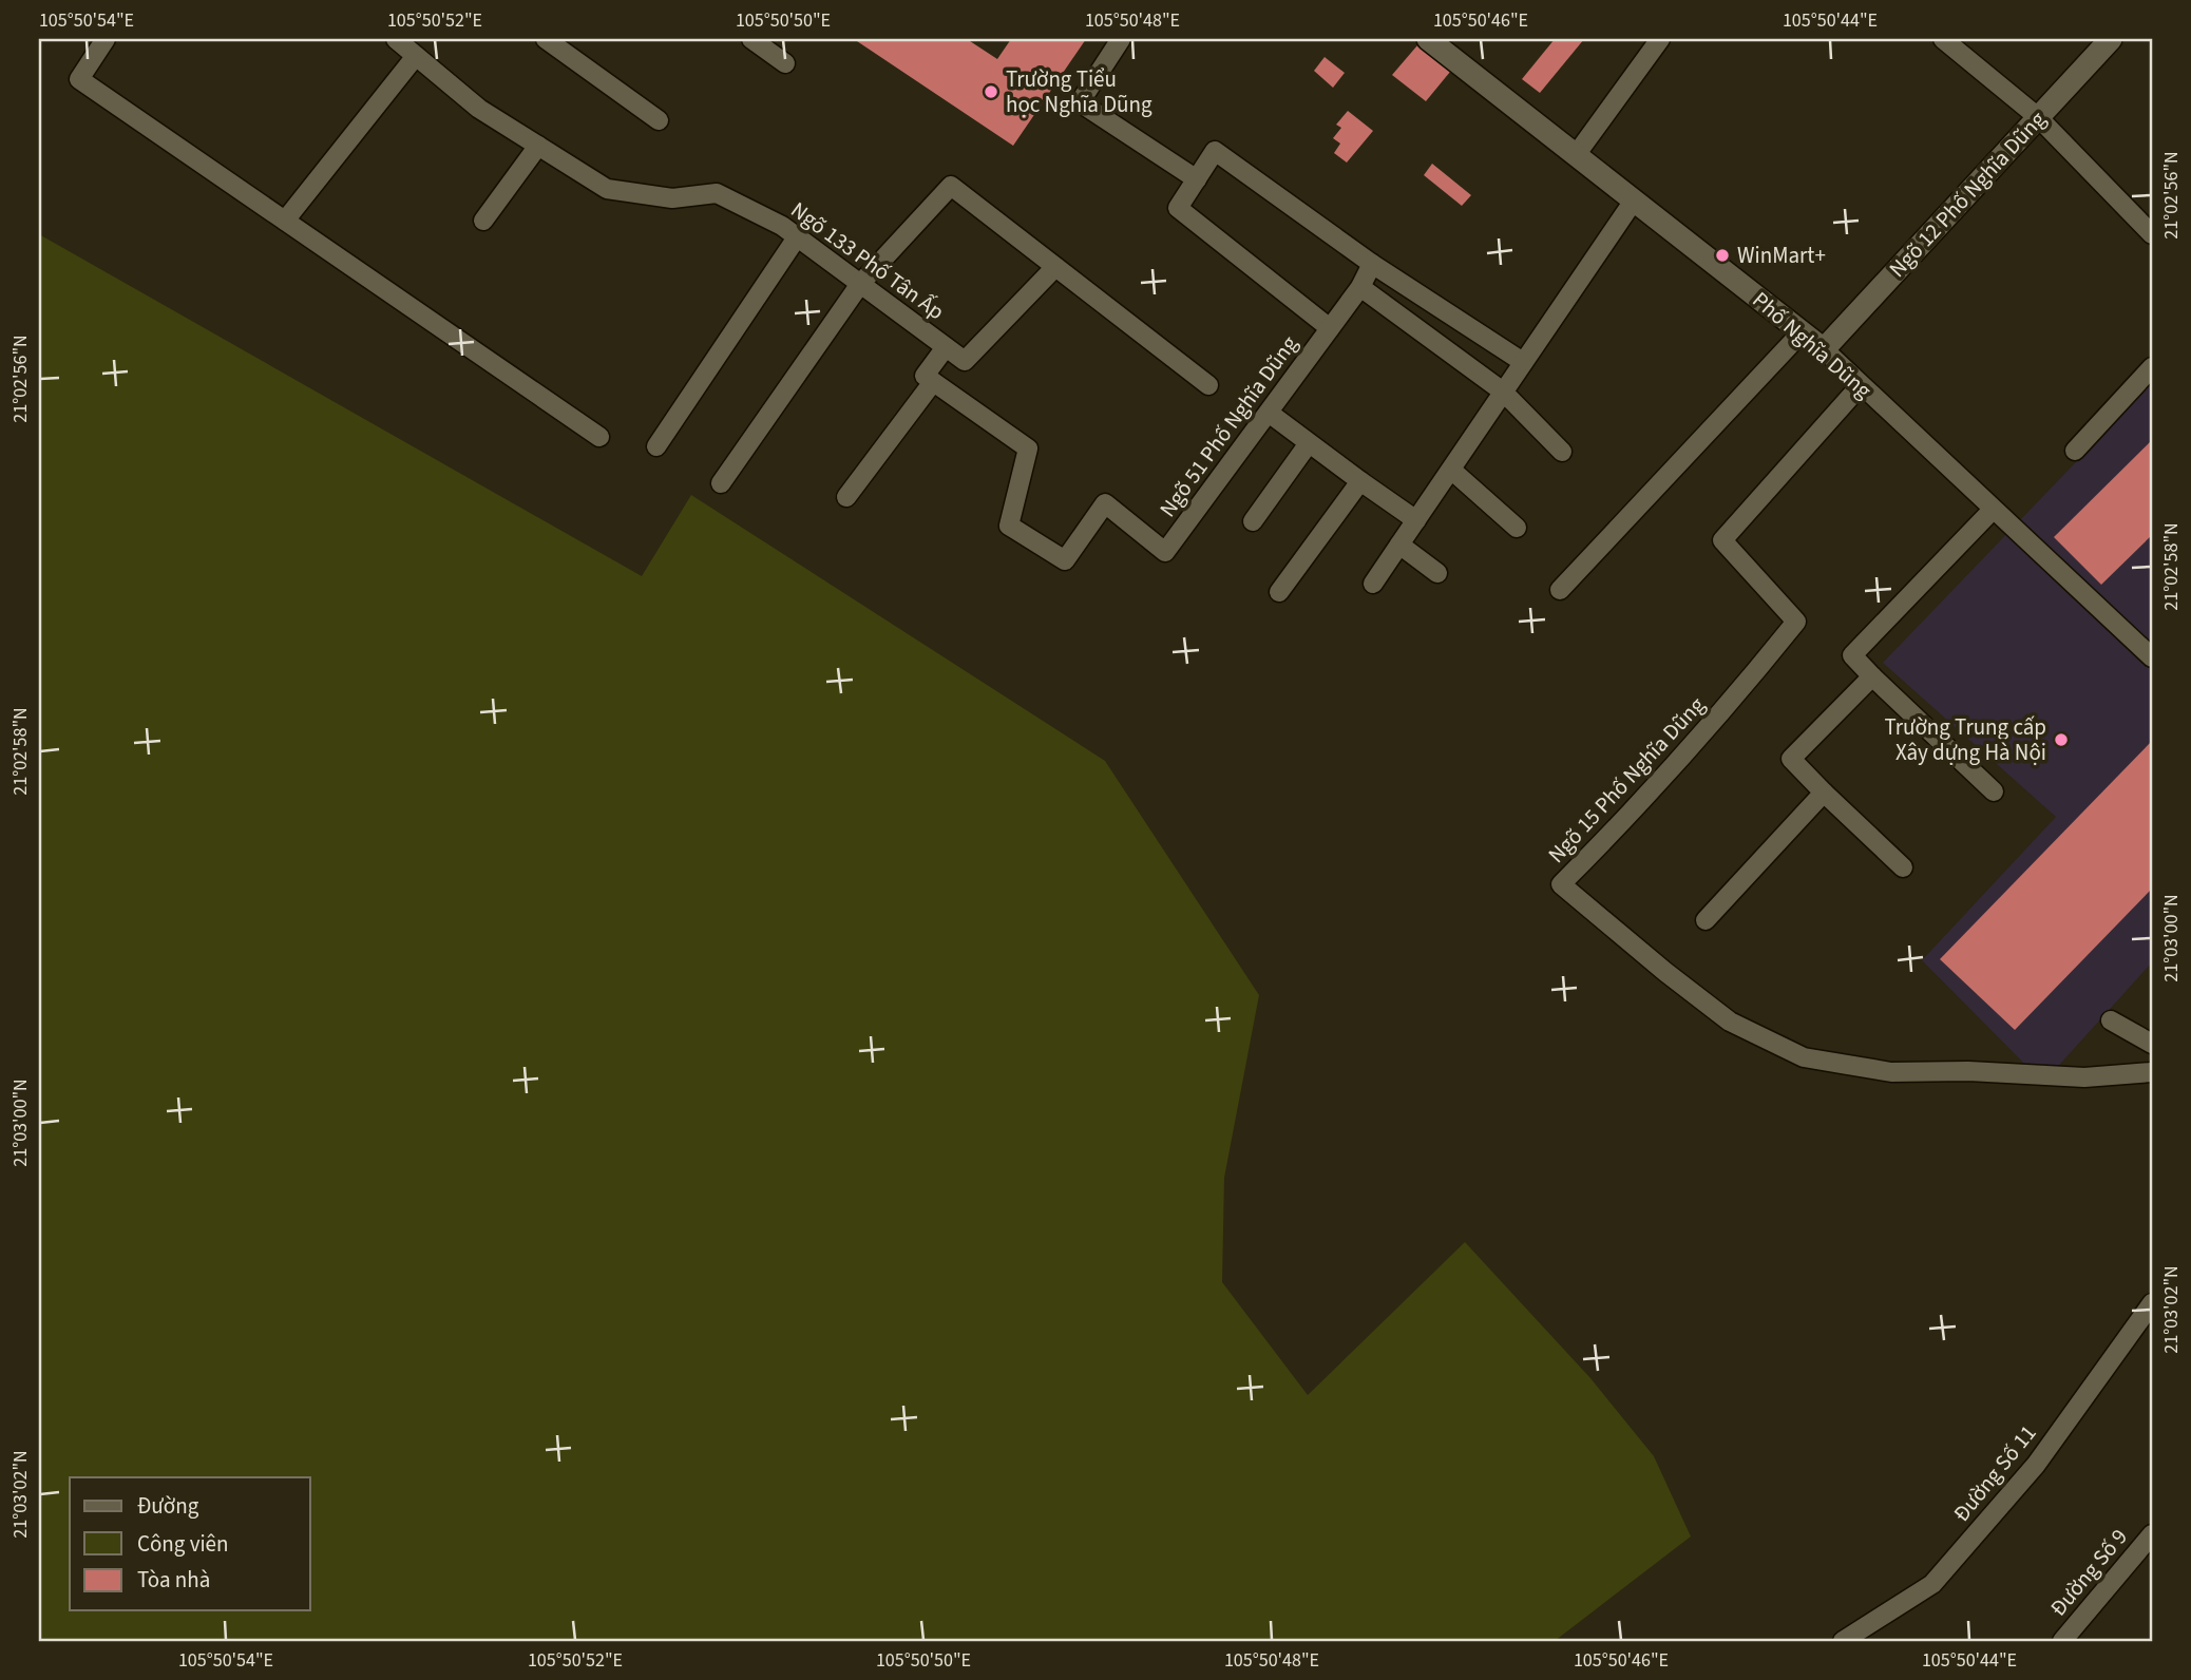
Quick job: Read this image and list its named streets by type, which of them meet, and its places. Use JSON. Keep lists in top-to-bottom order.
{
  "streets": {
    "street": ["Ngõ 12 Phố Nghĩa Dũng", "Phố Nghĩa Dũng"],
    "lane": [
      "Ngõ 133 Phố Tân Ấp",
      "Ngõ 51 Phố Nghĩa Dũng",
      "Ngõ 15 Phố Nghĩa Dũng",
      "Đường Số 11",
      "Đường Số 9"
    ]
  },
  "crossings": [
    ["Ngõ 12 Phố Nghĩa Dũng", "Phố Nghĩa Dũng"],
    ["Phố Nghĩa Dũng", "Ngõ 15 Phố Nghĩa Dũng"]
  ],
  "places": ["Trường Tiểu học Nghĩa Dũng", "WinMart+", "Trường Trung cấp Xây dựng Hà Nội"],
  "legend": ["Đường", "Công viên", "Tòa nhà"],
  "coordinates": [
    "105°50'54\"E",
    "105°50'52\"E",
    "105°50'50\"E",
    "105°50'48\"E",
    "105°50'46\"E",
    "105°50'44\"E",
    "21°02'56\"N",
    "21°02'58\"N",
    "21°03'00\"N",
    "21°03'02\"N"
  ]
}
